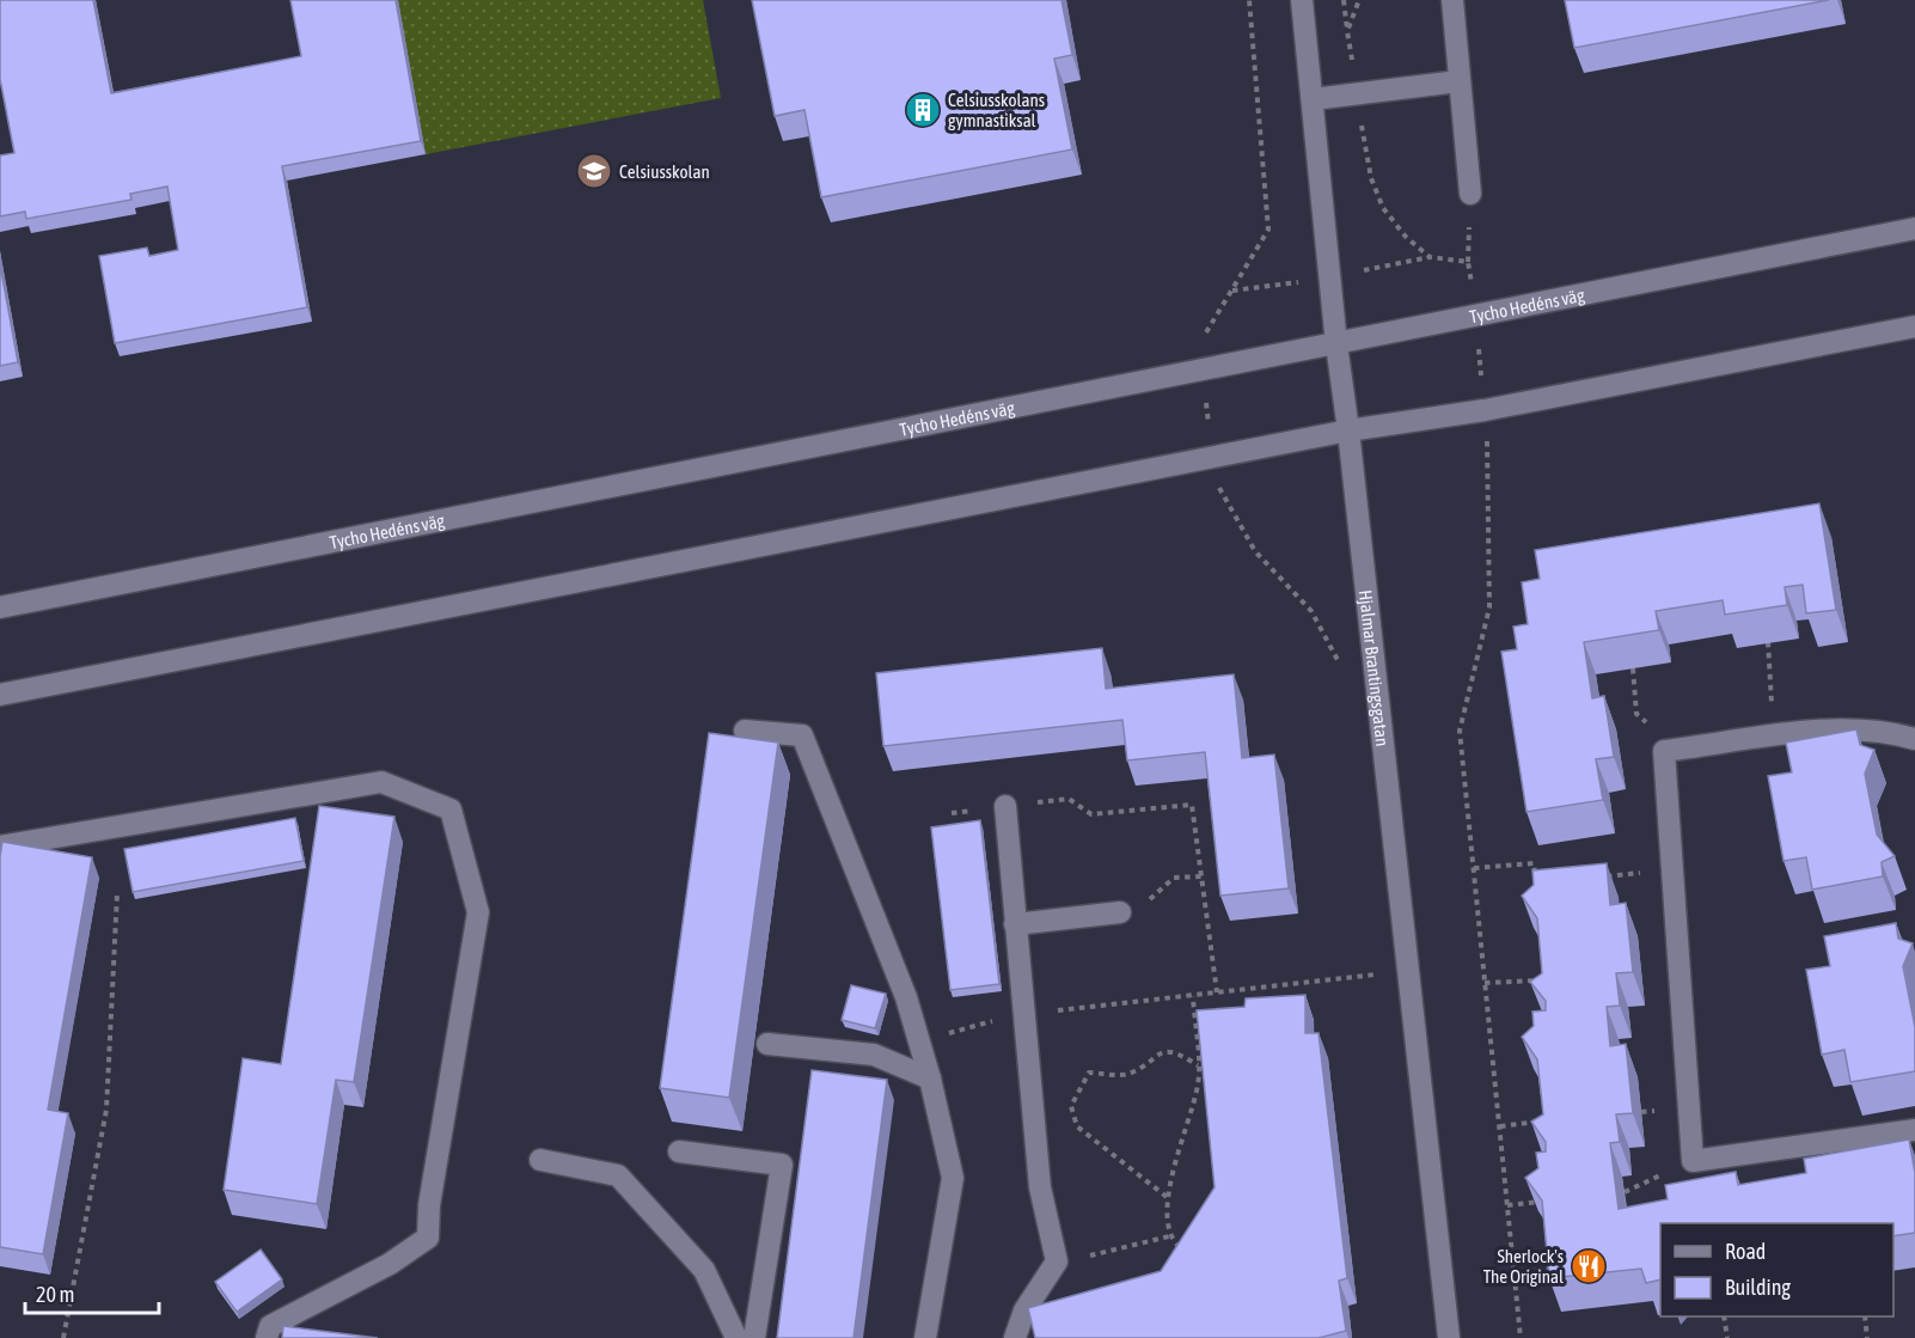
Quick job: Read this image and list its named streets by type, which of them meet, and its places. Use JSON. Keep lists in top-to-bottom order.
{
  "streets": {
    "main road": ["Tycho Hedéns väg", "Hjalmar Brantingsgatan"]
  },
  "crossings": [
    ["Tycho Hedéns väg", "Hjalmar Brantingsgatan"]
  ],
  "places": {
    "building": ["Celsiusskolans gymnastiksal"],
    "school or university": ["Celsiusskolan"],
    "restaurant": ["Sherlock's The Original"]
  },
  "legend": ["Road", "Building"],
  "scale_bar": "20 m"
}
